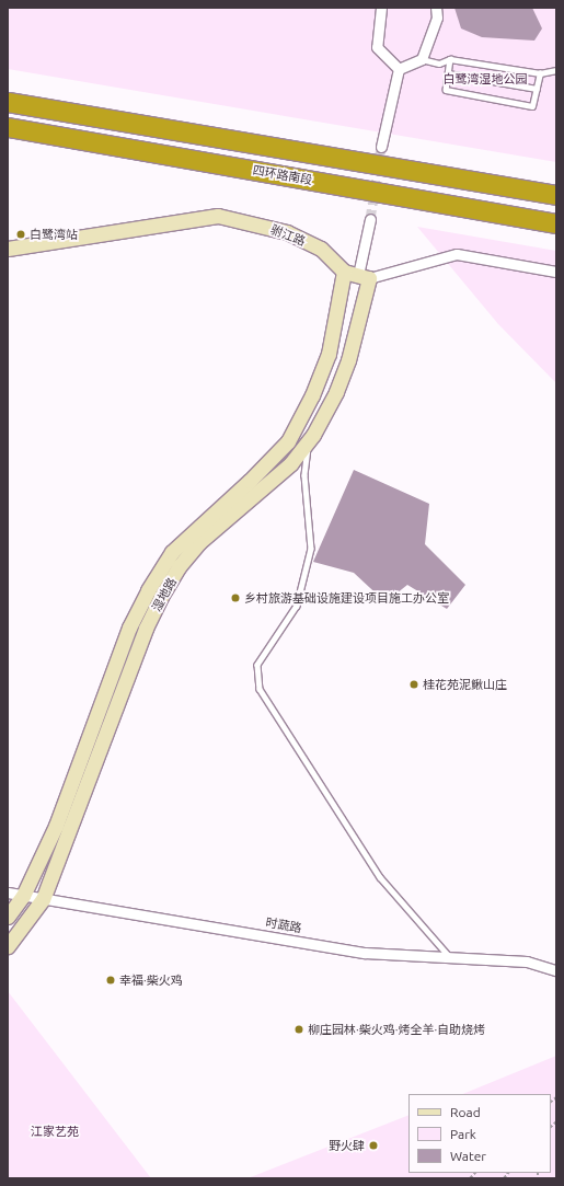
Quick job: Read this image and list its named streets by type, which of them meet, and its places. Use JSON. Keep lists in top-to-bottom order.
{
  "streets": {
    "highway": ["四环路南段"],
    "street": ["驸江路", "湿地路", "时蔬路"]
  },
  "crossings": [
    ["驸江路", "湿地路"],
    ["湿地路", "时蔬路"]
  ],
  "parks": ["白鹭湾湿地公园", "江家艺苑"],
  "places": [
    "白鹭湾站",
    "乡村旅游基础设施建设项目施工办公室",
    "桂花苑泥鳅山庄",
    "幸福·柴火鸡",
    "柳庄园林·柴火鸡·烤全羊·自助烧烤",
    "野火肆"
  ],
  "legend": ["Road", "Park", "Water"]
}
